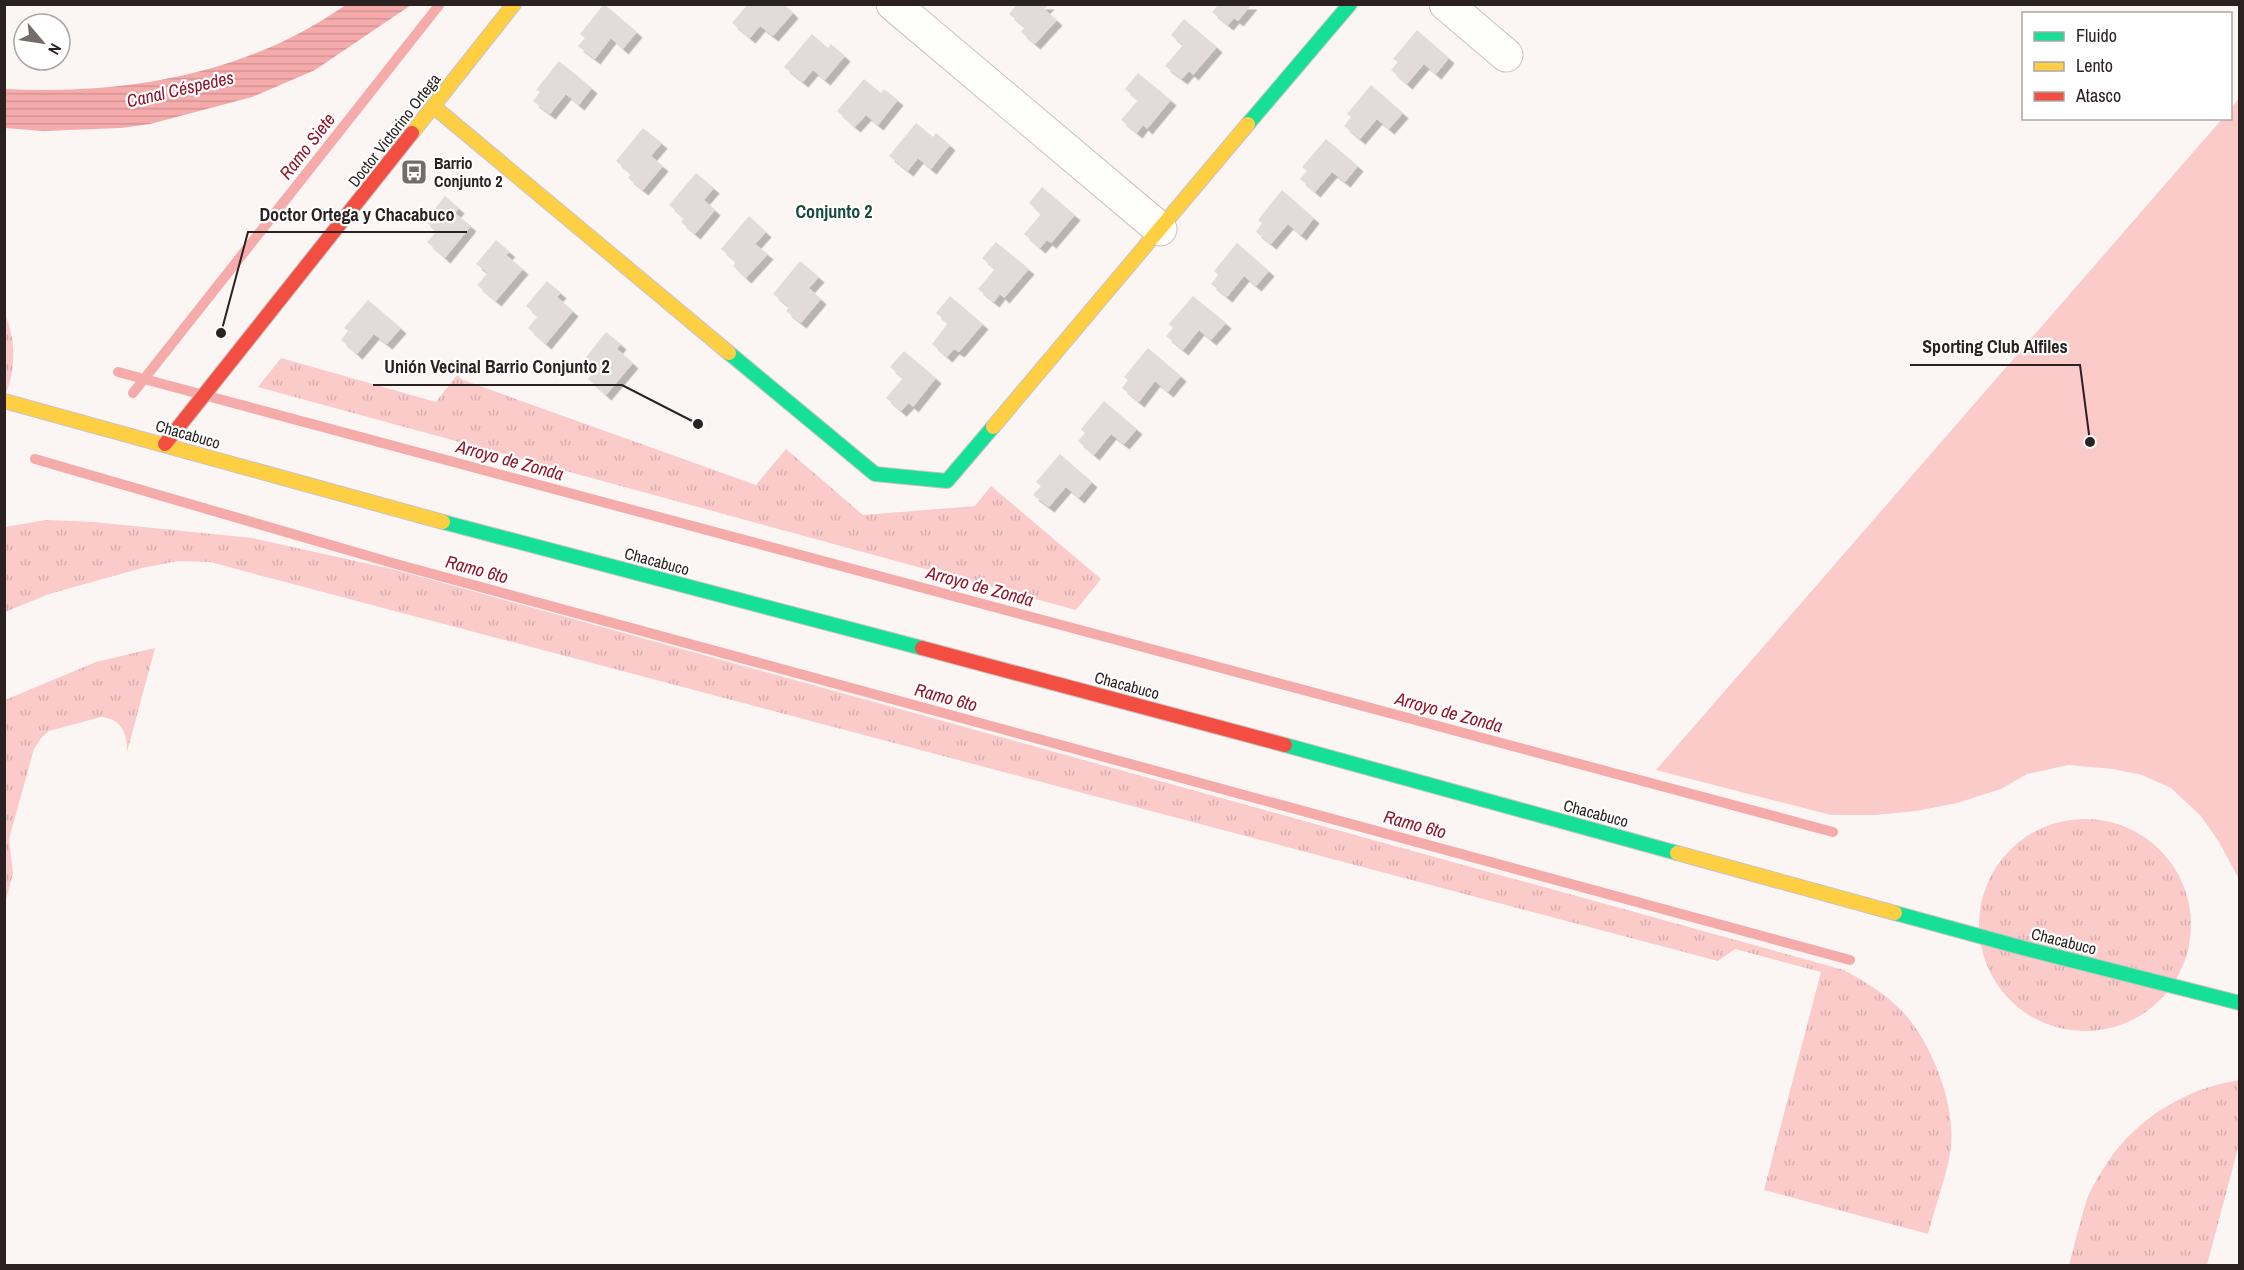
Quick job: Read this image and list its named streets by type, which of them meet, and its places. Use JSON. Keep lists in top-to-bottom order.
{
  "streets": {
    "street": ["Doctor Victorino Ortega", "Chacabuco"]
  },
  "crossings": [
    ["Doctor Victorino Ortega", "Chacabuco"]
  ],
  "districts": ["Conjunto 2"],
  "water": [
    "Canal Céspedes",
    "Ramo Siete",
    "Arroyo de Zonda",
    "Ramo 6to"
  ],
  "places": {
    "bus stop": ["Barrio Conjunto 2"],
    "other": ["Doctor Ortega y Chacabuco", "Unión Vecinal Barrio Conjunto 2", "Sporting Club Alfiles"]
  },
  "legend": ["Fluido", "Lento", "Atasco"],
  "north": "bottom right"
}
